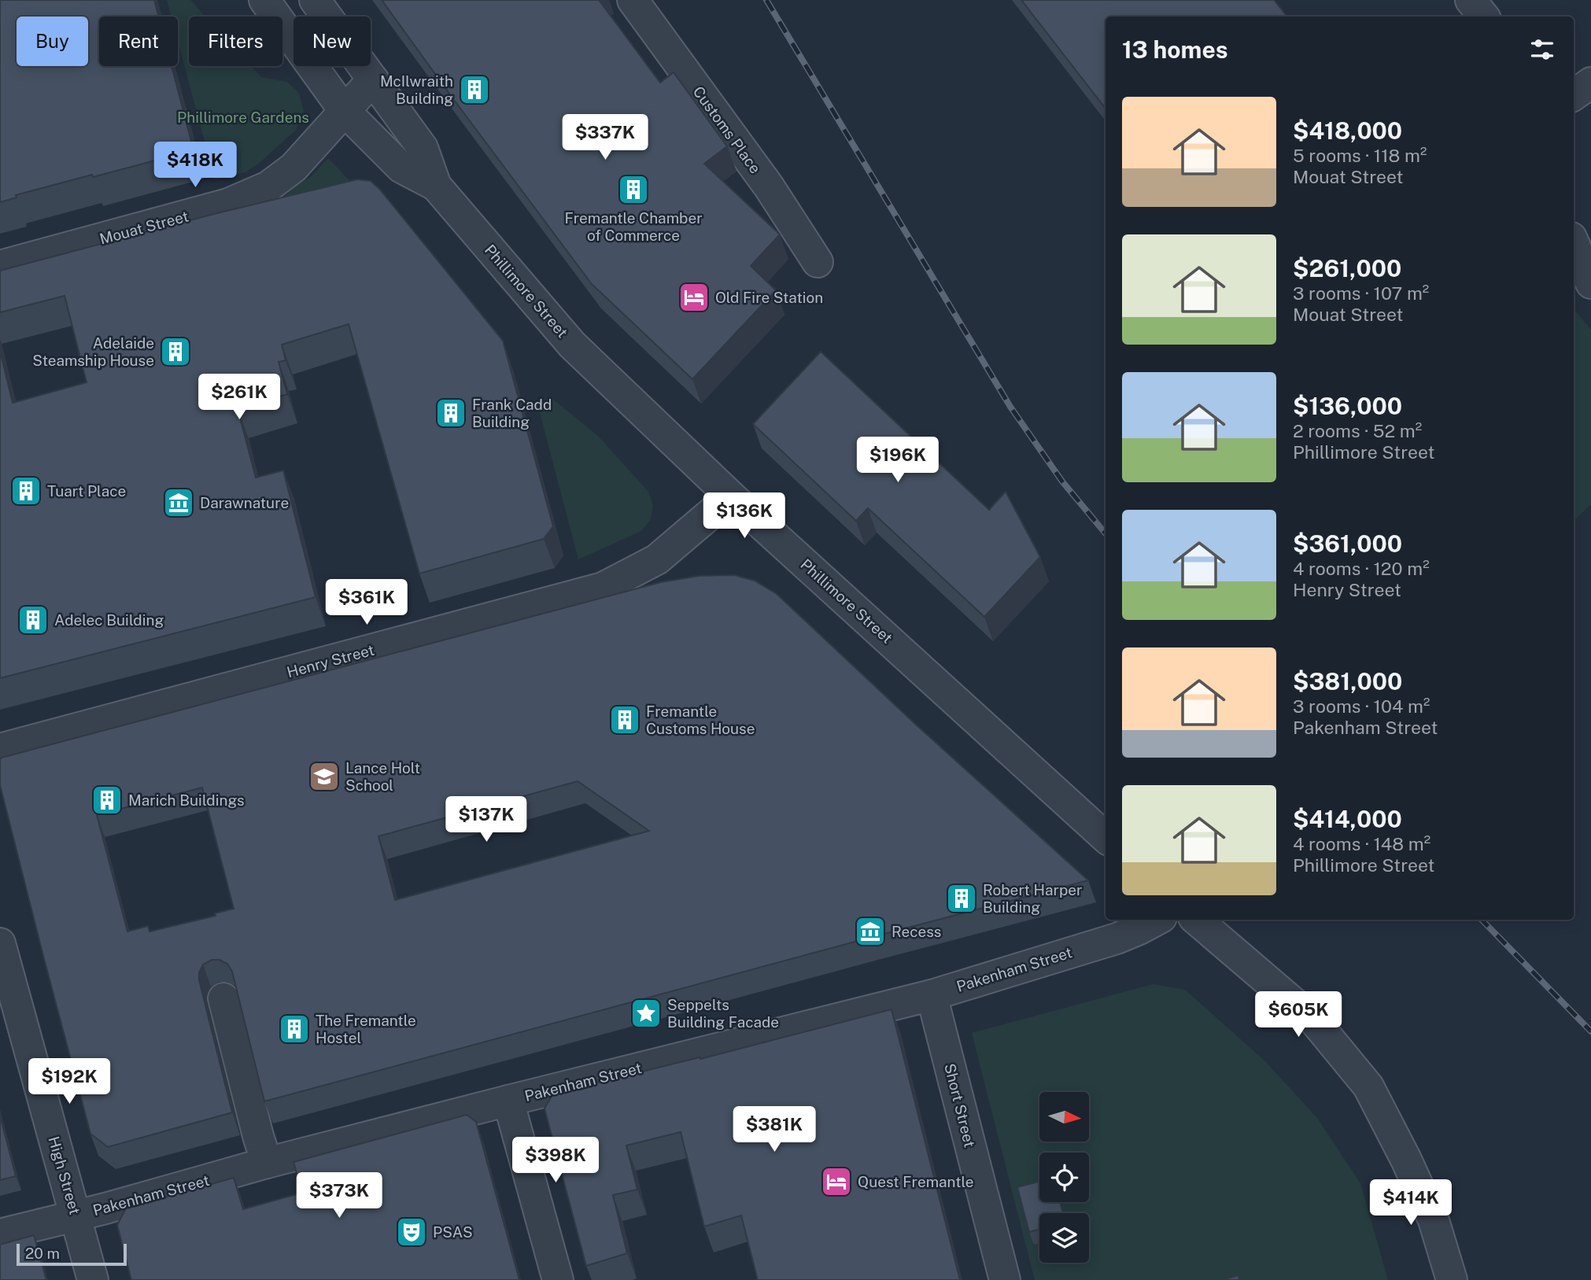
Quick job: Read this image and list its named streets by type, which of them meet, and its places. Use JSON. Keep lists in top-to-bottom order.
{
  "streets": {
    "street": [
      "Customs Place",
      "Mouat Street",
      "Phillimore Street",
      "Henry Street",
      "Pakenham Street",
      "Short Street",
      "High Street"
    ]
  },
  "crossings": [
    ["Mouat Street", "Phillimore Street"],
    ["Phillimore Street", "Henry Street"],
    ["Pakenham Street", "Short Street"],
    ["Pakenham Street", "High Street"]
  ],
  "parks": ["Phillimore Gardens"],
  "places": {
    "building": [
      "McIlwraith Building",
      "Fremantle Chamber of Commerce",
      "Adelaide Steamship House",
      "Frank Cadd Building",
      "Tuart Place",
      "Adelec Building",
      "Fremantle Customs House",
      "Marich Buildings",
      "Robert Harper Building",
      "The Fremantle Hostel"
    ],
    "hotel": ["Old Fire Station", "Quest Fremantle"],
    "museum": ["Darawnature", "Recess"],
    "school or university": ["Lance Holt School"],
    "place": ["Seppelts Building Facade"],
    "theatre": ["PSAS"]
  },
  "scale_bar": "20 m",
  "north": "right",
  "page": {
    "chip": [
      "Buy",
      "Rent",
      "Filters",
      "New"
    ],
    "heading": "13 homes",
    "list": [
      {
        "name": "$418,000",
        "note": "5 rooms · 118 m² · Mouat Street"
      },
      {
        "name": "$261,000",
        "note": "3 rooms · 107 m² · Mouat Street"
      },
      {
        "name": "$136,000",
        "note": "2 rooms · 52 m² · Phillimore Street"
      },
      {
        "name": "$361,000",
        "note": "4 rooms · 120 m² · Henry Street"
      },
      {
        "name": "$381,000",
        "note": "3 rooms · 104 m² · Pakenham Street"
      },
      {
        "name": "$414,000",
        "note": "4 rooms · 148 m² · Phillimore Street"
      }
    ],
    "price": [
      "$337K",
      "$418K",
      "$261K",
      "$196K",
      "$136K",
      "$361K",
      "$137K",
      "$605K",
      "$192K",
      "$381K",
      "$398K",
      "$373K",
      "$414K"
    ],
    "scale": "20 m"
  }
}
